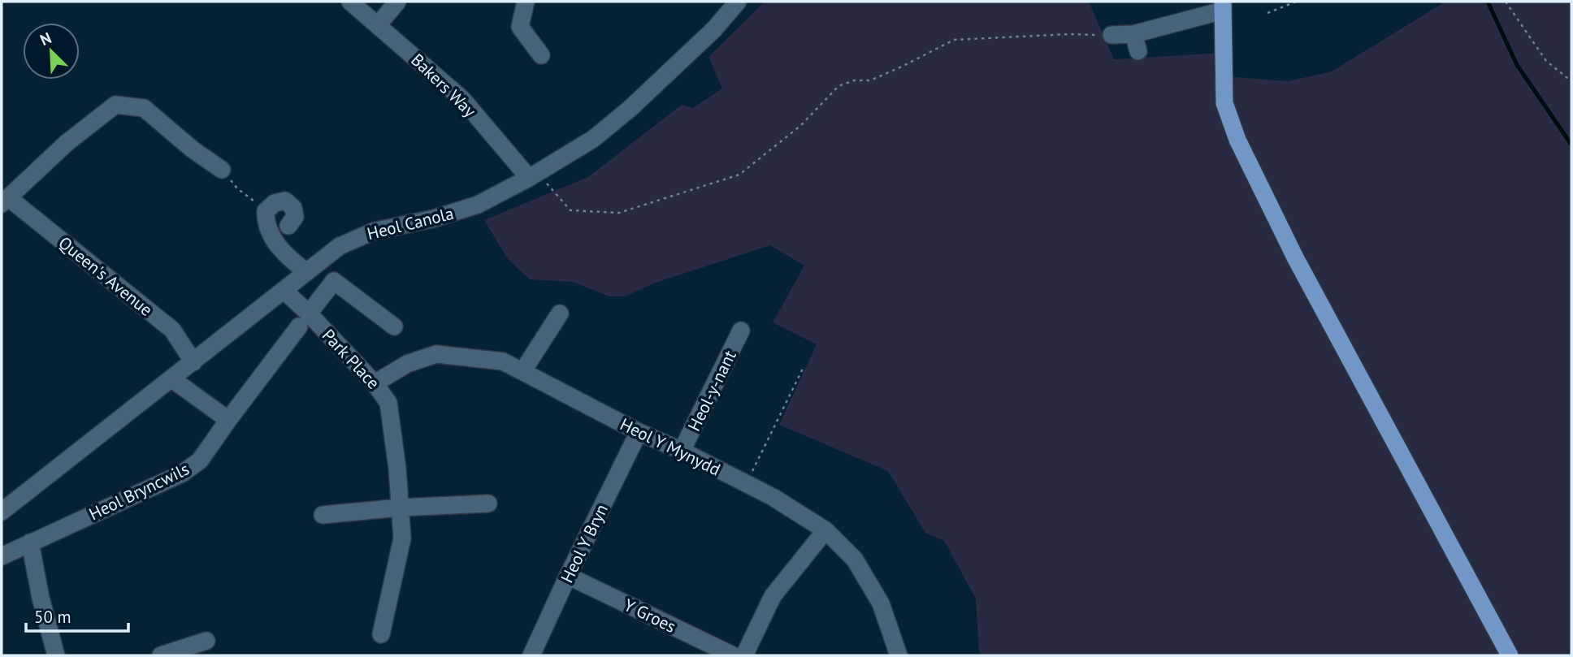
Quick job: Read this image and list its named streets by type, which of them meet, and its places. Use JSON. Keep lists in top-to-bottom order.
{
  "streets": {
    "street": [
      "Bakers Way",
      "Heol Canola",
      "Queen's Avenue",
      "Park Place",
      "Heol-y-nant",
      "Heol Y Mynydd",
      "Heol Bryncwils",
      "Heol Y Bryn",
      "Y Groes"
    ]
  },
  "crossings": [
    ["Bakers Way", "Heol Canola"],
    ["Heol Canola", "Queen's Avenue"],
    ["Heol Canola", "Park Place"],
    ["Park Place", "Heol Y Mynydd"],
    ["Park Place", "Heol Bryncwils"],
    ["Heol-y-nant", "Heol Y Mynydd"],
    ["Heol Y Mynydd", "Heol Y Bryn"],
    ["Heol Y Bryn", "Y Groes"]
  ],
  "scale_bar": "50 m",
  "north": "top left"
}
